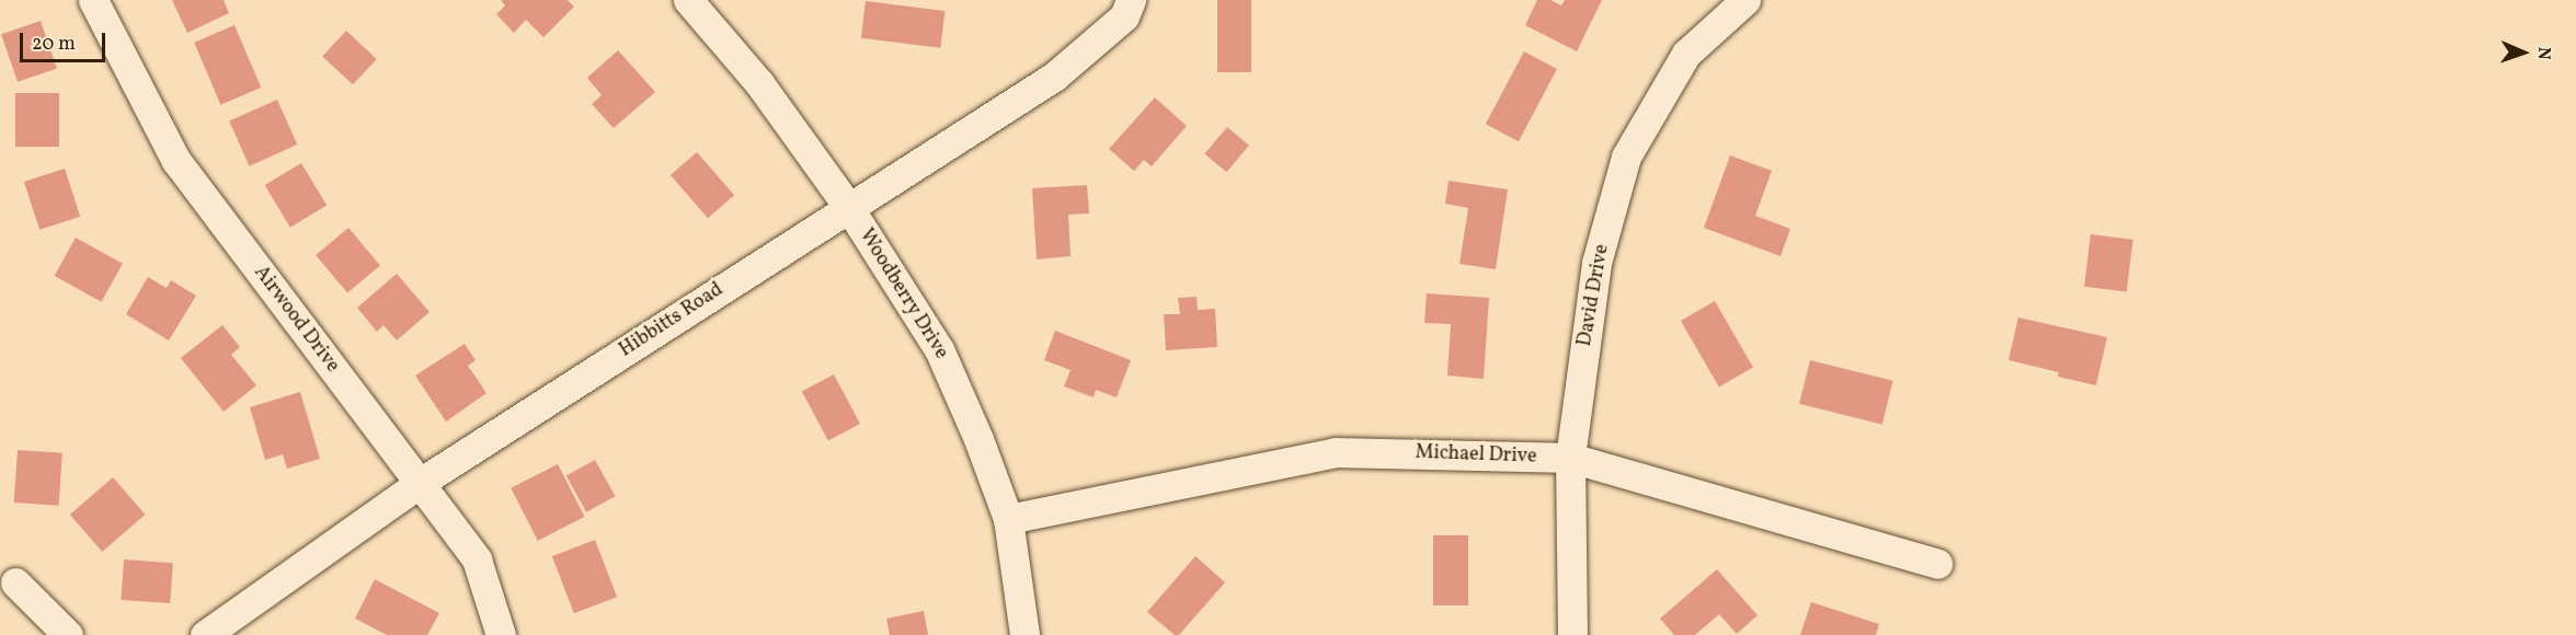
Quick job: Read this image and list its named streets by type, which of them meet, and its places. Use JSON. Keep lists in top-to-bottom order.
{
  "streets": {
    "street": [
      "Woodberry Drive",
      "David Drive",
      "Airwood Drive",
      "Hibbitts Road",
      "Michael Drive"
    ]
  },
  "crossings": [
    ["Woodberry Drive", "Hibbitts Road"],
    ["Woodberry Drive", "Michael Drive"],
    ["David Drive", "Michael Drive"],
    ["Airwood Drive", "Hibbitts Road"]
  ],
  "scale_bar": "20 m",
  "north": "right"
}
